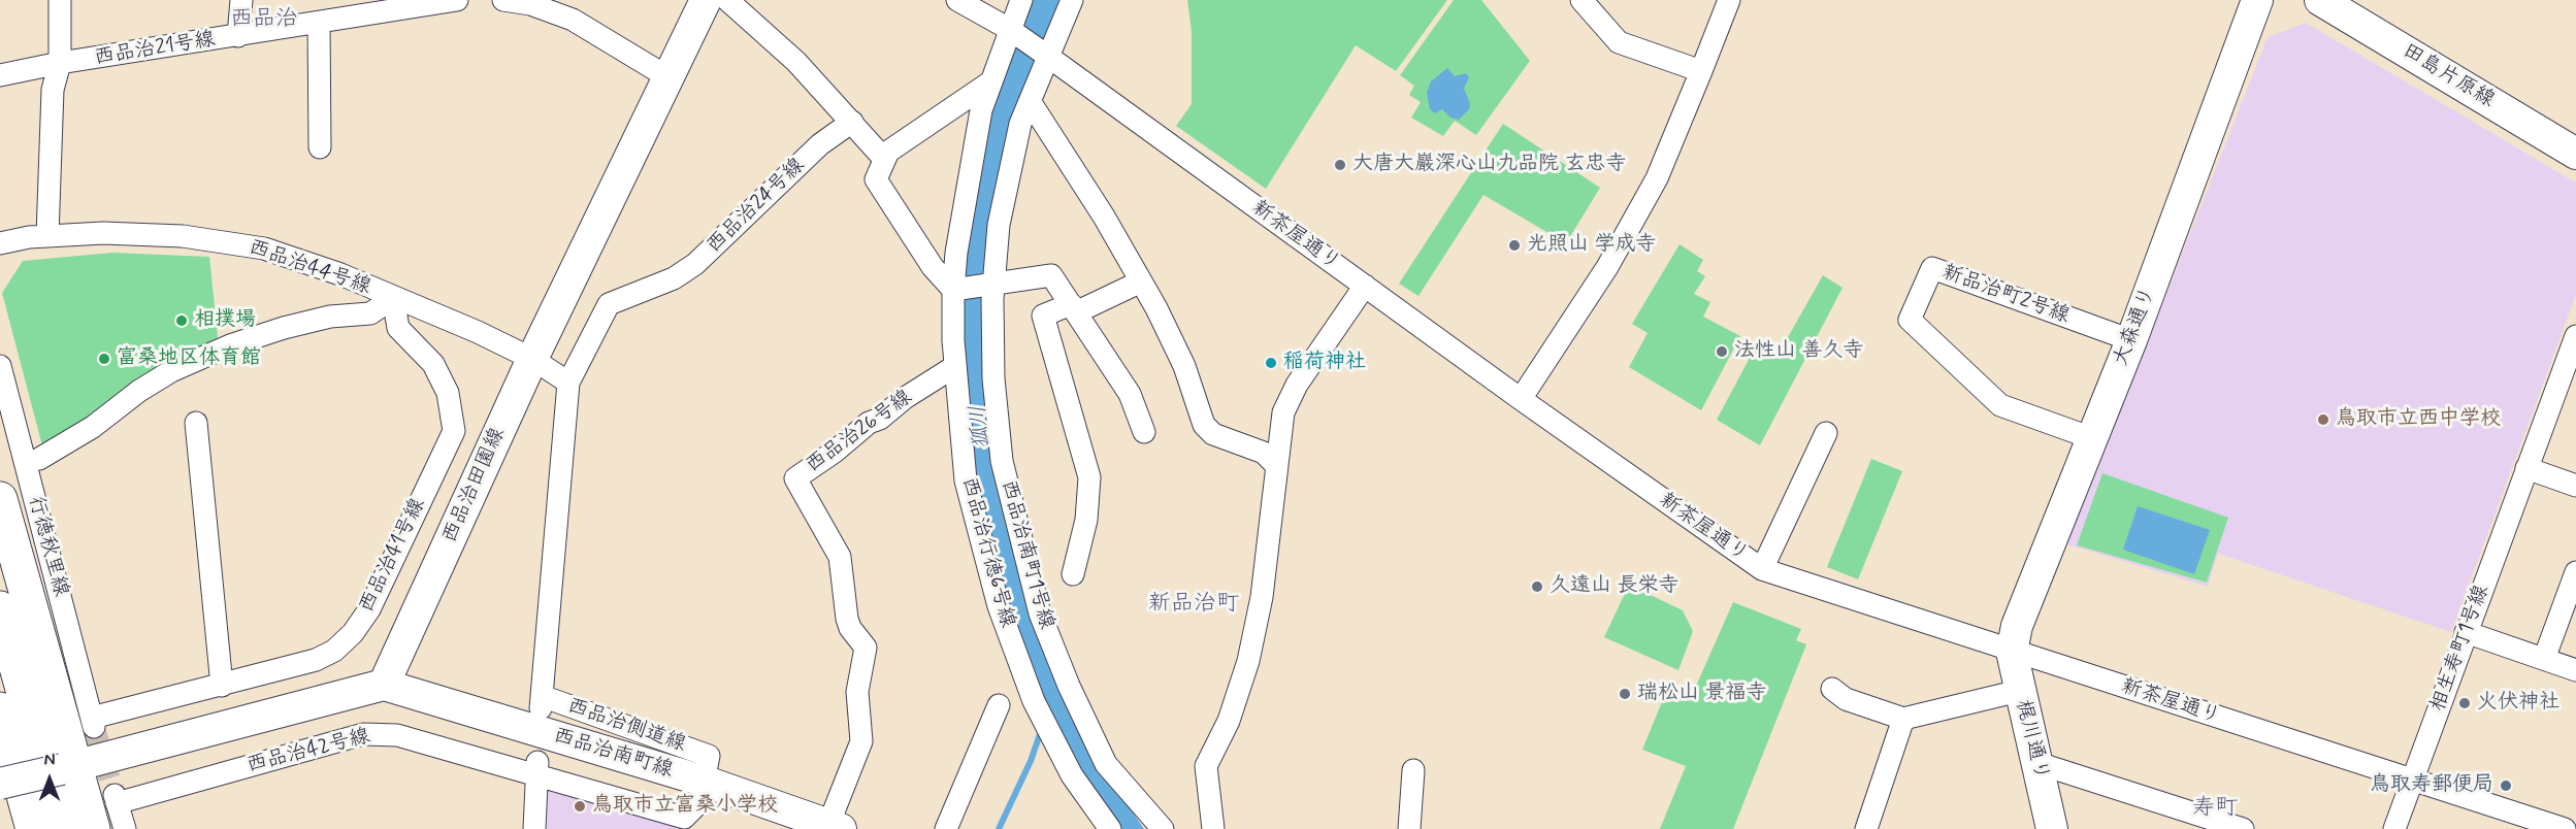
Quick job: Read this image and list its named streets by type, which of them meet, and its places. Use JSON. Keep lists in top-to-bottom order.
{
  "streets": {
    "street": [
      "西品治21号線",
      "田島片原線",
      "西品治24号線",
      "新茶屋通り",
      "西品治44号線",
      "新品治町2号線",
      "大森通り",
      "西品治26号線",
      "西品治田園線",
      "行徳秋里線",
      "西品治行徳6号線",
      "西品治南町1号線",
      "西品治41号線",
      "相生寿町1号線",
      "西品治側道線",
      "梶川通り",
      "西品治42号線",
      "西品治南町線"
    ]
  },
  "crossings": [
    ["西品治24号線", "西品治側道線"],
    ["新茶屋通り", "大森通り"],
    ["新茶屋通り", "西品治行徳6号線"],
    ["新茶屋通り", "西品治南町1号線"],
    ["新茶屋通り", "相生寿町1号線"],
    ["新茶屋通り", "梶川通り"],
    ["西品治44号線", "西品治田園線"],
    ["西品治44号線", "西品治41号線"],
    ["新品治町2号線", "大森通り"],
    ["大森通り", "梶川通り"],
    ["西品治26号線", "西品治行徳6号線"],
    ["西品治26号線", "西品治南町線"],
    ["西品治田園線", "西品治南町線"],
    ["行徳秋里線", "西品治41号線"],
    ["西品治側道線", "西品治42号線"],
    ["西品治側道線", "西品治南町線"]
  ],
  "districts": ["西品治", "新品治町", "寿町"],
  "water": ["狐川"],
  "places": [
    "大唐大巖深心山九品院 玄忠寺",
    "光照山 学成寺",
    "相撲場",
    "法性山 善久寺",
    "富桑地区体育館",
    "稲荷神社",
    "鳥取市立西中学校",
    "久遠山 長栄寺",
    "瑞松山 景福寺",
    "火伏神社",
    "鳥取寿郵便局",
    "鳥取市立富桑小学校"
  ],
  "north": "top"
}
